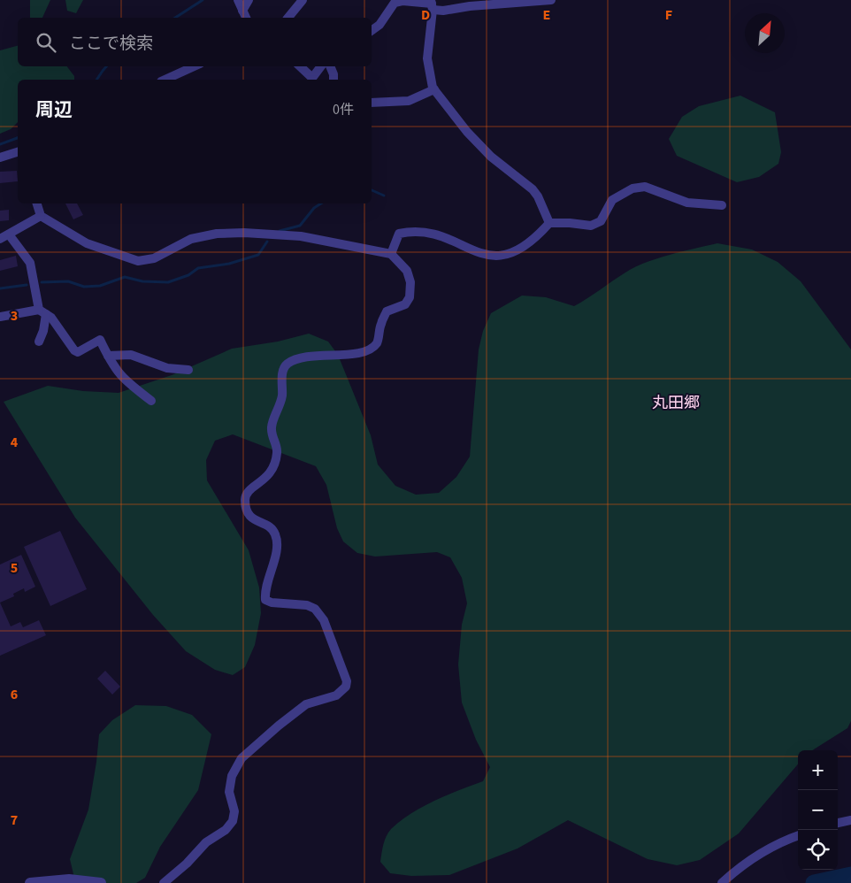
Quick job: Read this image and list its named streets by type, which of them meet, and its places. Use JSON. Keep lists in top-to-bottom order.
{
  "districts": ["丸田郷"],
  "north": "top right",
  "page": {
    "search": "ここで検索",
    "heading": ["周辺", "0件"],
    "map_buttons": ["+", "−"]
  },
  "grid": {
    "columns": ["D", "E", "F"],
    "rows": [
      "3",
      "4",
      "5",
      "6",
      "7"
    ]
  }
}
